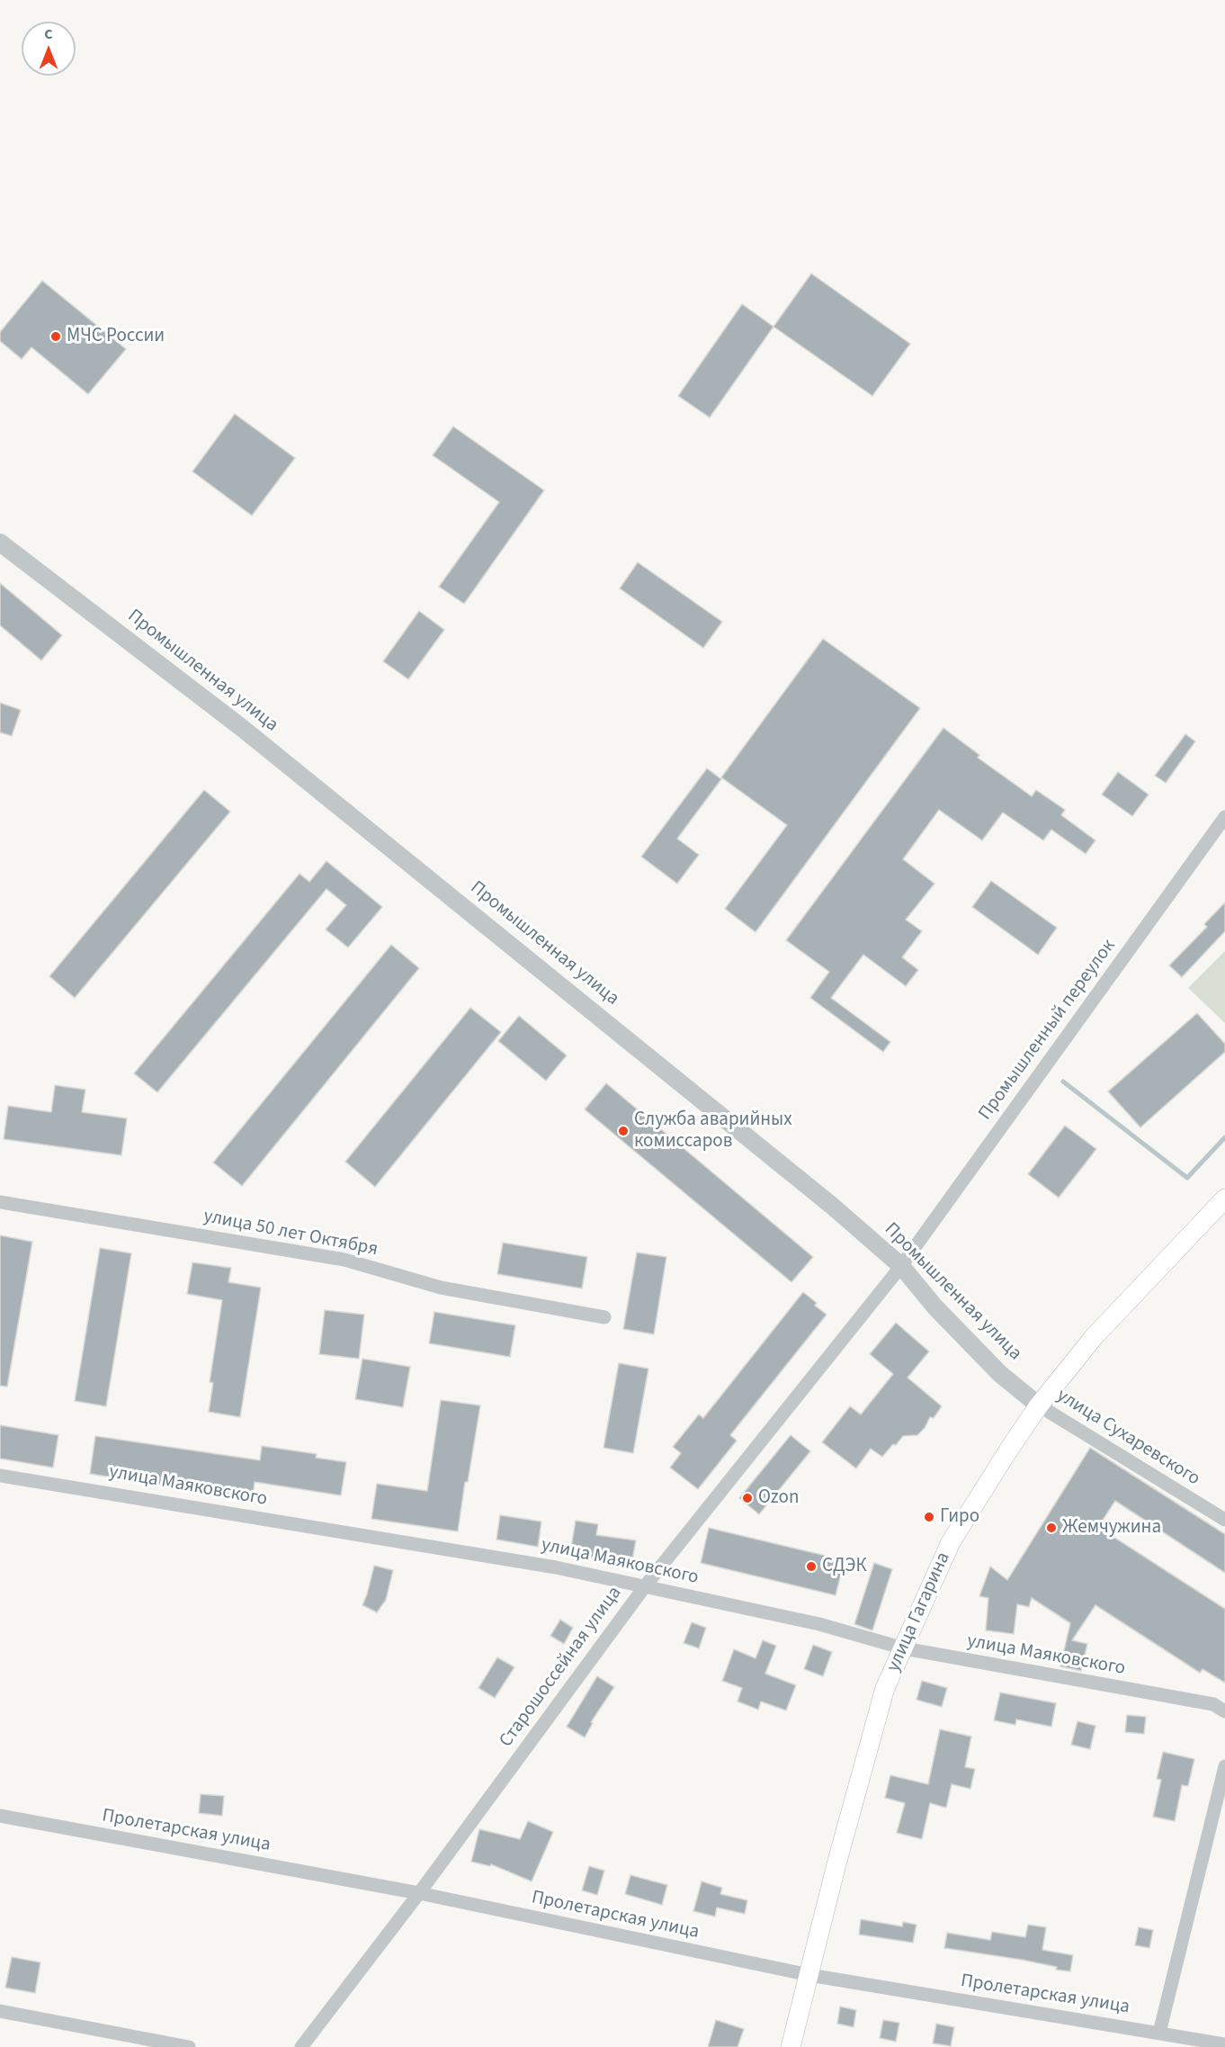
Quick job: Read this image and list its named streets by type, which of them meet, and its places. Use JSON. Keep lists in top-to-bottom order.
{
  "streets": {
    "main road": ["улица Гагарина"],
    "street": [
      "Промышленная улица",
      "Промышленный переулок",
      "улица 50 лет Октября",
      "улица Сухаревского",
      "улица Маяковского",
      "Старошоссейная улица",
      "Пролетарская улица"
    ]
  },
  "crossings": [
    ["Промышленная улица", "Промышленный переулок"],
    ["Промышленная улица", "улица Сухаревского"],
    ["Промышленная улица", "улица Гагарина"],
    ["Промышленная улица", "Старошоссейная улица"],
    ["Промышленный переулок", "Старошоссейная улица"],
    ["улица Сухаревского", "улица Гагарина"],
    ["улица Маяковского", "улица Гагарина"],
    ["улица Маяковского", "Старошоссейная улица"],
    ["улица Гагарина", "Пролетарская улица"],
    ["Старошоссейная улица", "Пролетарская улица"]
  ],
  "places": [
    "МЧС России",
    "Служба аварийных комиссаров",
    "Ozon",
    "Гиро",
    "Жемчужина",
    "СДЭК"
  ],
  "north": "top"
}
